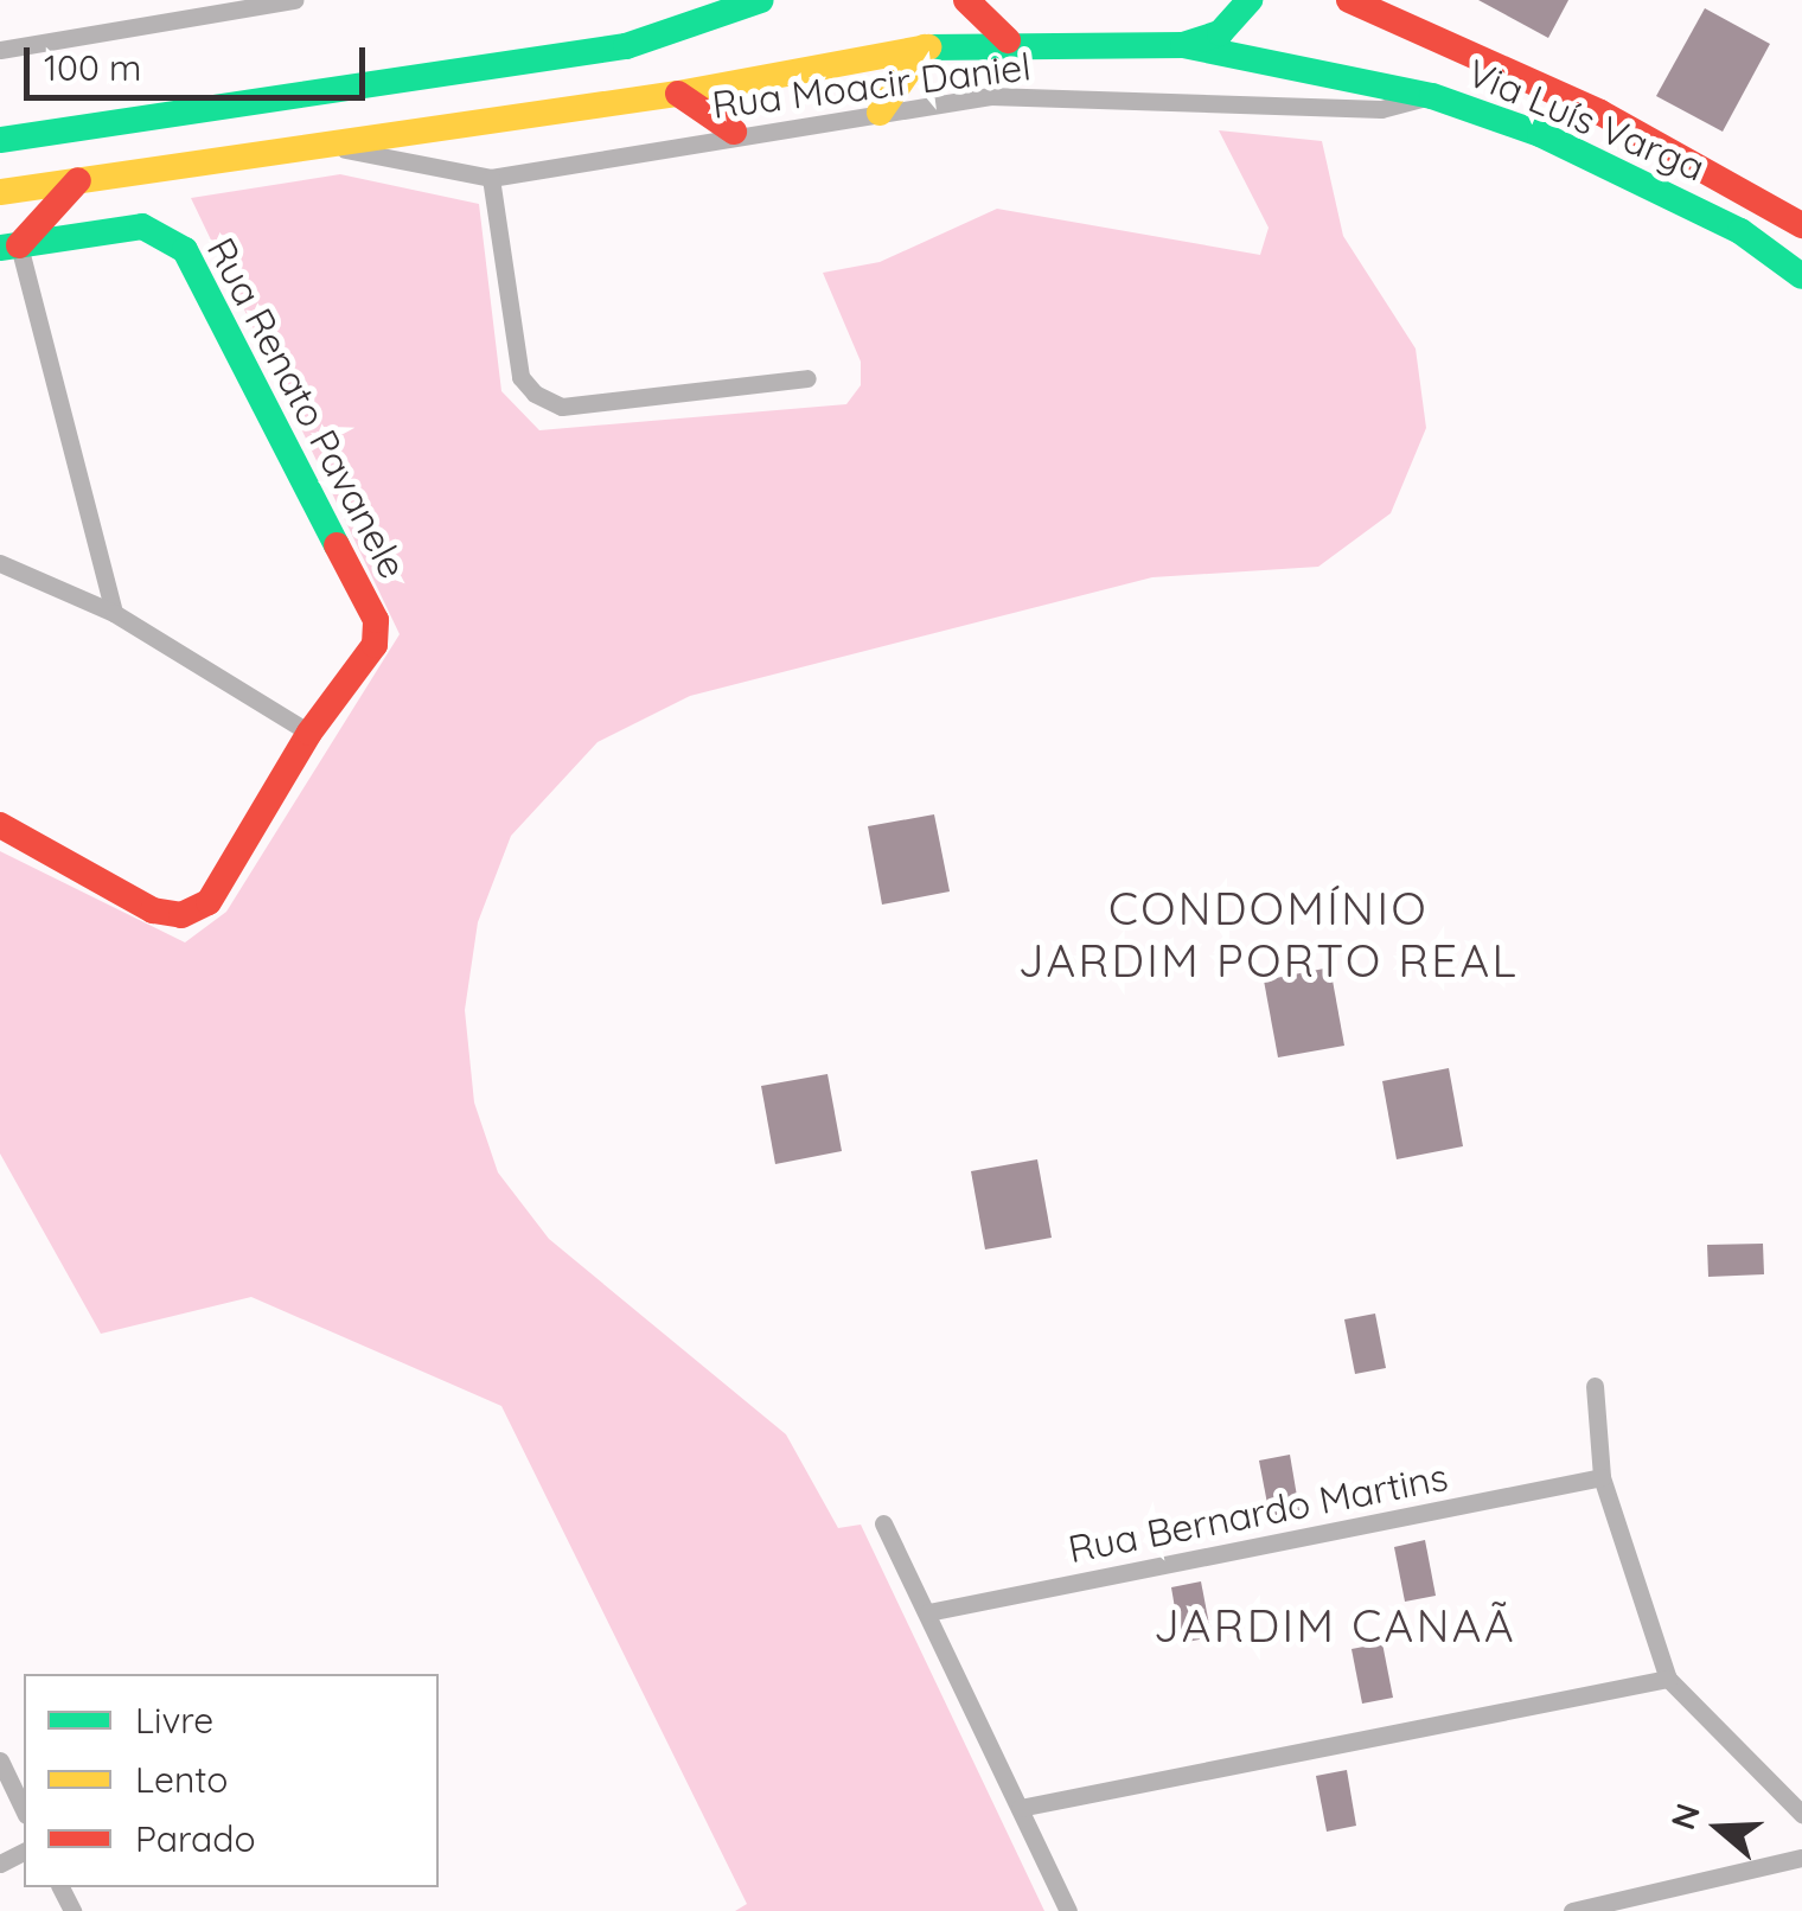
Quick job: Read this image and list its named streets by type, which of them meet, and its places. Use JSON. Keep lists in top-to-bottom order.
{
  "streets": {
    "main road": ["Via Luís Varga", "Rua Renato Pavanele"],
    "street": ["Rua Moacir Daniel", "Rua Bernardo Martins"]
  },
  "crossings": [
    ["Rua Moacir Daniel", "Via Luís Varga"]
  ],
  "districts": ["CONDOMÍNIO JARDIM PORTO REAL", "JARDIM CANAÃ"],
  "legend": ["Livre", "Lento", "Parado"],
  "scale_bar": "100 m",
  "north": "left"
}
